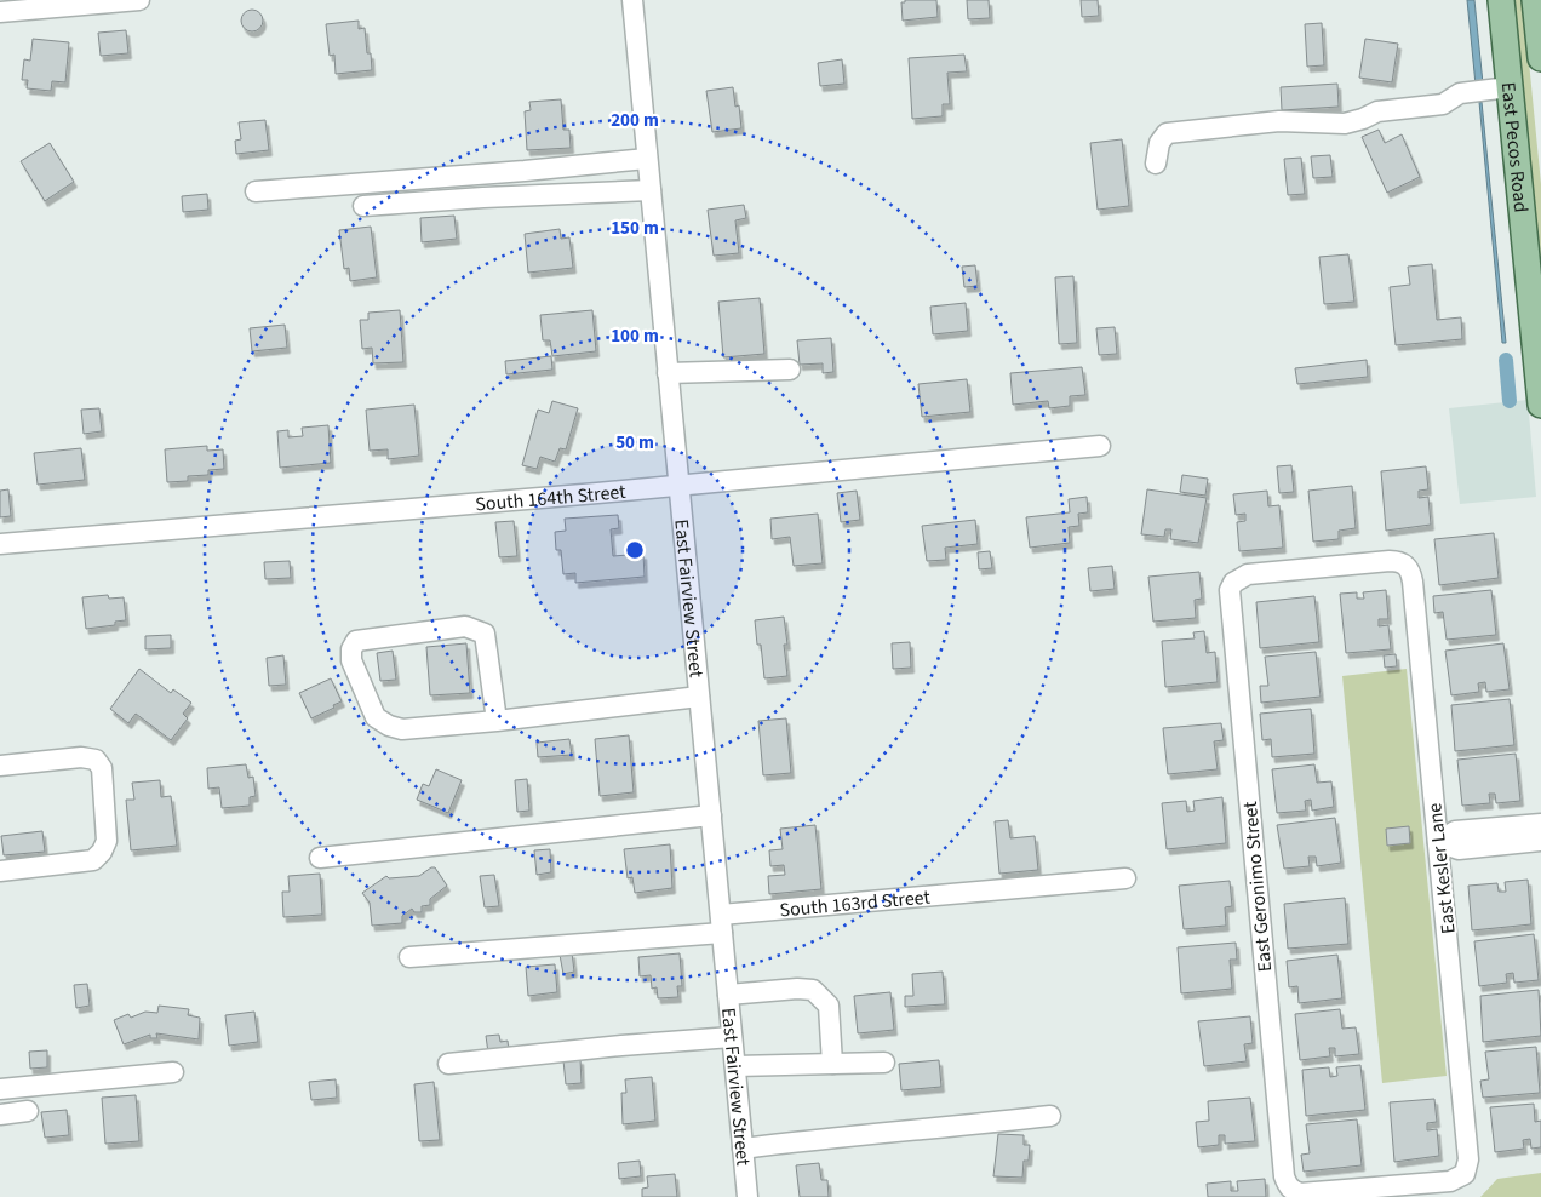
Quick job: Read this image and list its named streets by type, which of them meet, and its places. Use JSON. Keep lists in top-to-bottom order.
{
  "streets": {
    "main road": ["East Pecos Road"],
    "street": [
      "South 164th Street",
      "East Fairview Street",
      "East Kesler Lane",
      "East Geronimo Street",
      "South 163rd Street"
    ]
  },
  "crossings": [
    ["South 164th Street", "East Fairview Street"],
    ["East Fairview Street", "South 163rd Street"],
    ["East Kesler Lane", "East Geronimo Street"]
  ],
  "rings": [
    "200 m",
    "150 m",
    "100 m",
    "50 m"
  ]
}
